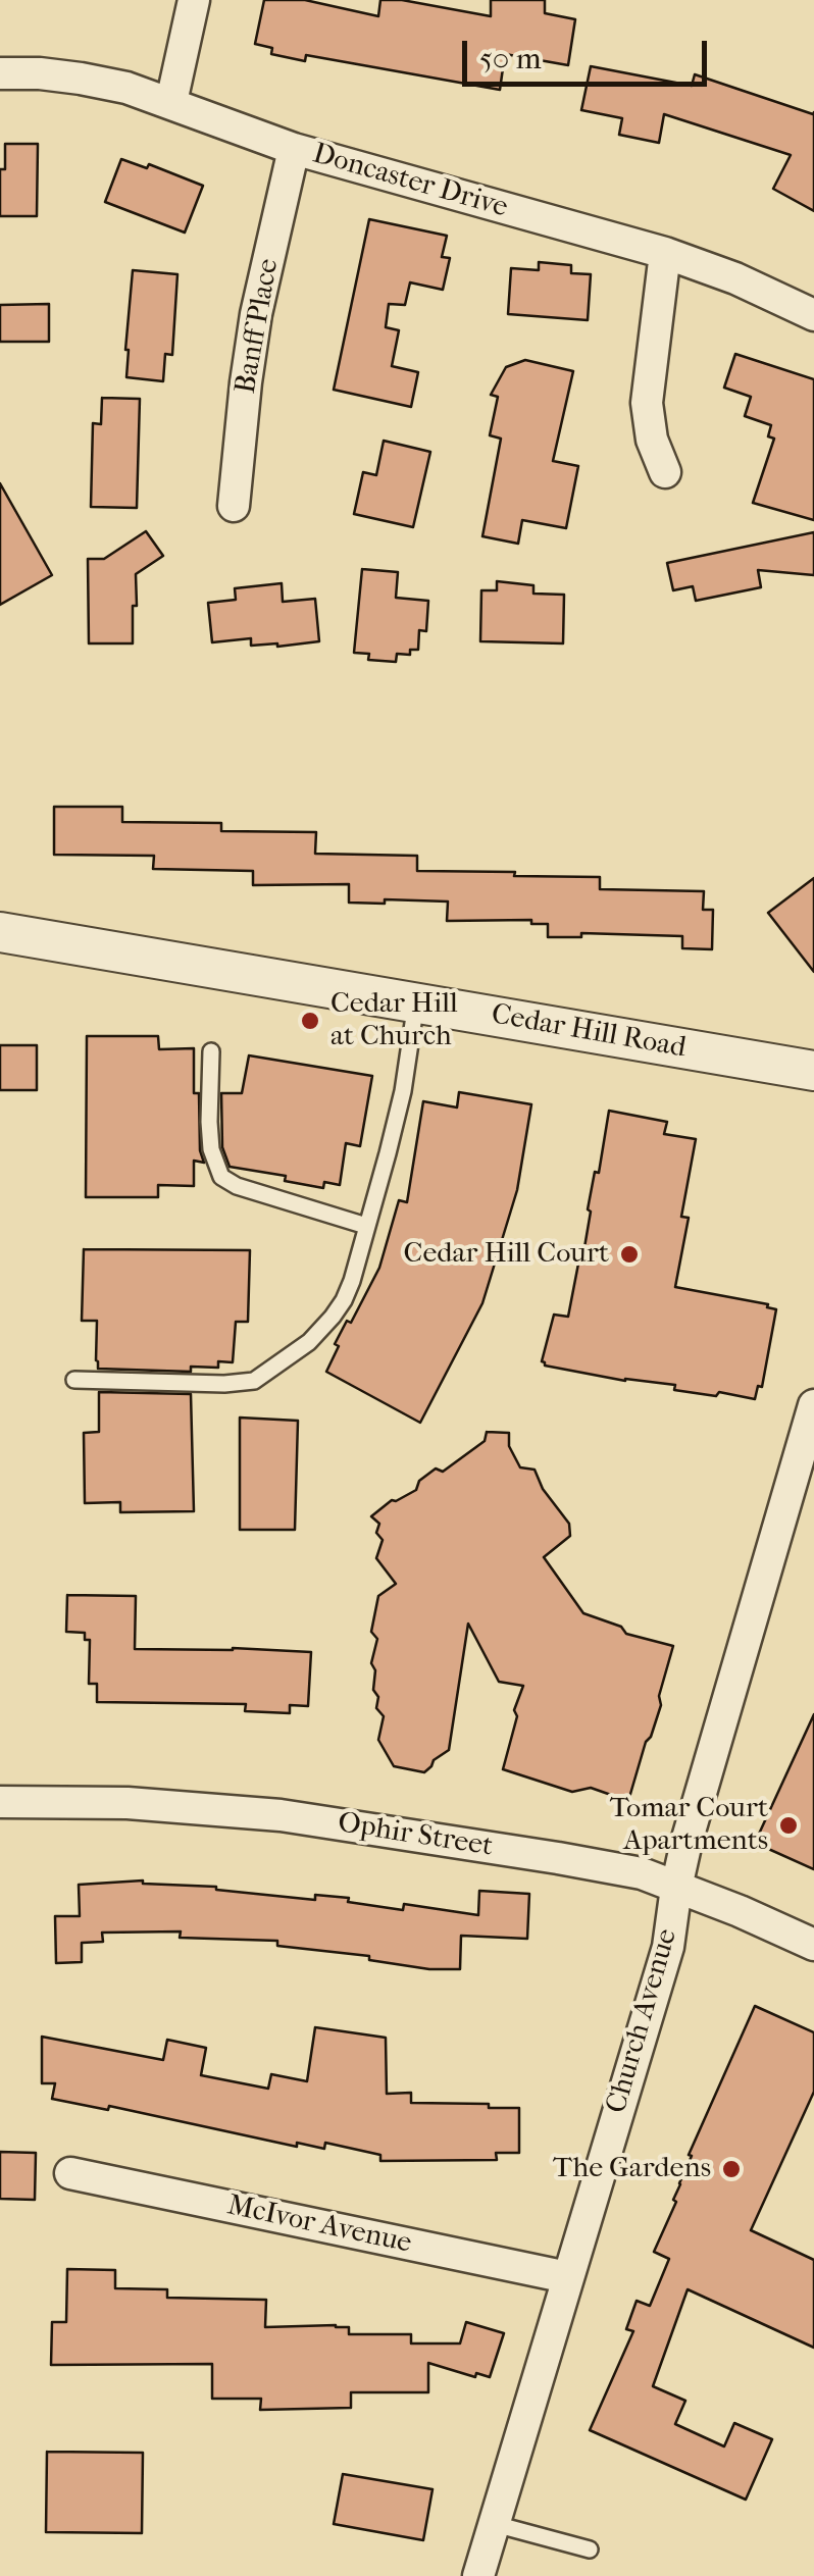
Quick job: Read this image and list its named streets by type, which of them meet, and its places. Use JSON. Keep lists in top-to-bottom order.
{
  "streets": {
    "street": [
      "Doncaster Drive",
      "Banff Place",
      "Cedar Hill Road",
      "Ophir Street",
      "Church Avenue",
      "McIvor Avenue"
    ]
  },
  "crossings": [
    ["Doncaster Drive", "Banff Place"],
    ["Ophir Street", "Church Avenue"],
    ["Church Avenue", "McIvor Avenue"]
  ],
  "places": [
    "Cedar Hill at Church",
    "Cedar Hill Court",
    "Tomar Court Apartments",
    "The Gardens"
  ],
  "scale_bar": "50 m"
}
